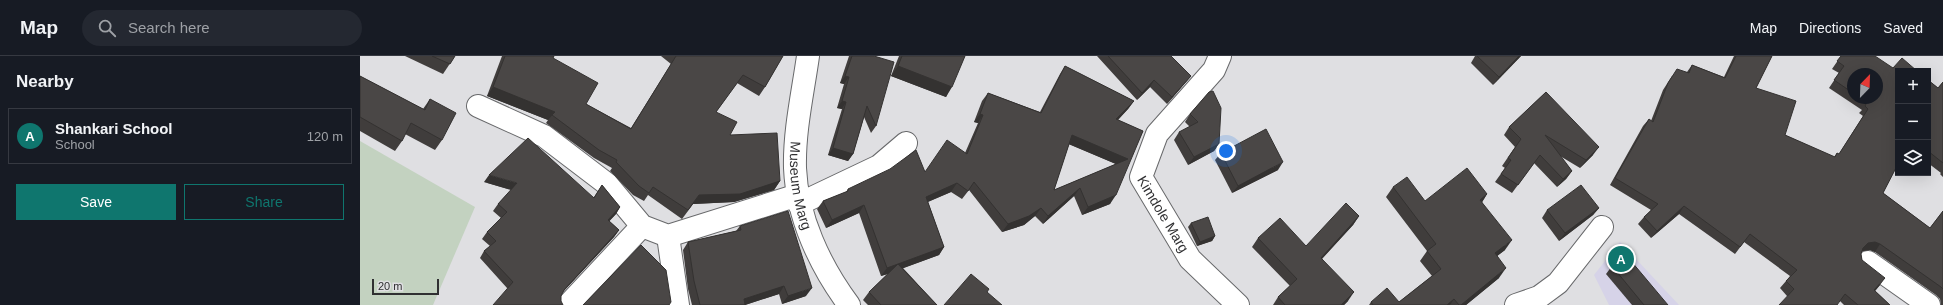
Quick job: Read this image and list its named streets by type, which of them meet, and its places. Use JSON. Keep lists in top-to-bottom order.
{
  "streets": {
    "street": ["Museum Marg", "Kimdole Marg"]
  },
  "scale_bar": "20 m",
  "north": "top right",
  "page": {
    "header": "Map",
    "search": "Search here",
    "nav": ["Map", "Directions", "Saved"],
    "heading": "Nearby",
    "map_buttons": ["+", "−"],
    "list": [
      {
        "mark": "A",
        "name": "Shankari School",
        "note": "School",
        "value": "120 m"
      }
    ],
    "buttons": ["Save", "Share"],
    "pins": "A",
    "scale": "20 m"
  }
}
